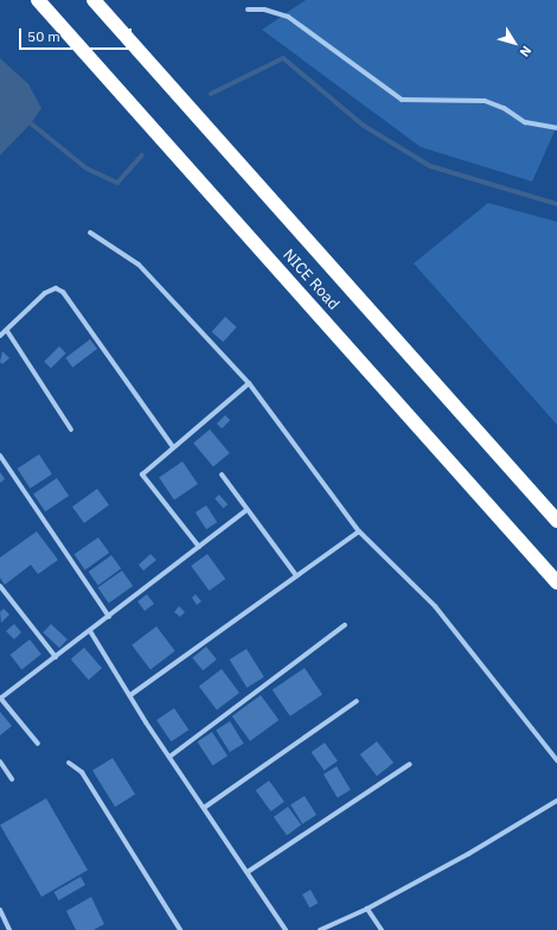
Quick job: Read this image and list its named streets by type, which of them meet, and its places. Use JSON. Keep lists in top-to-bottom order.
{
  "streets": {
    "highway": ["NICE Road"]
  },
  "scale_bar": "50 m",
  "north": "bottom right"
}
